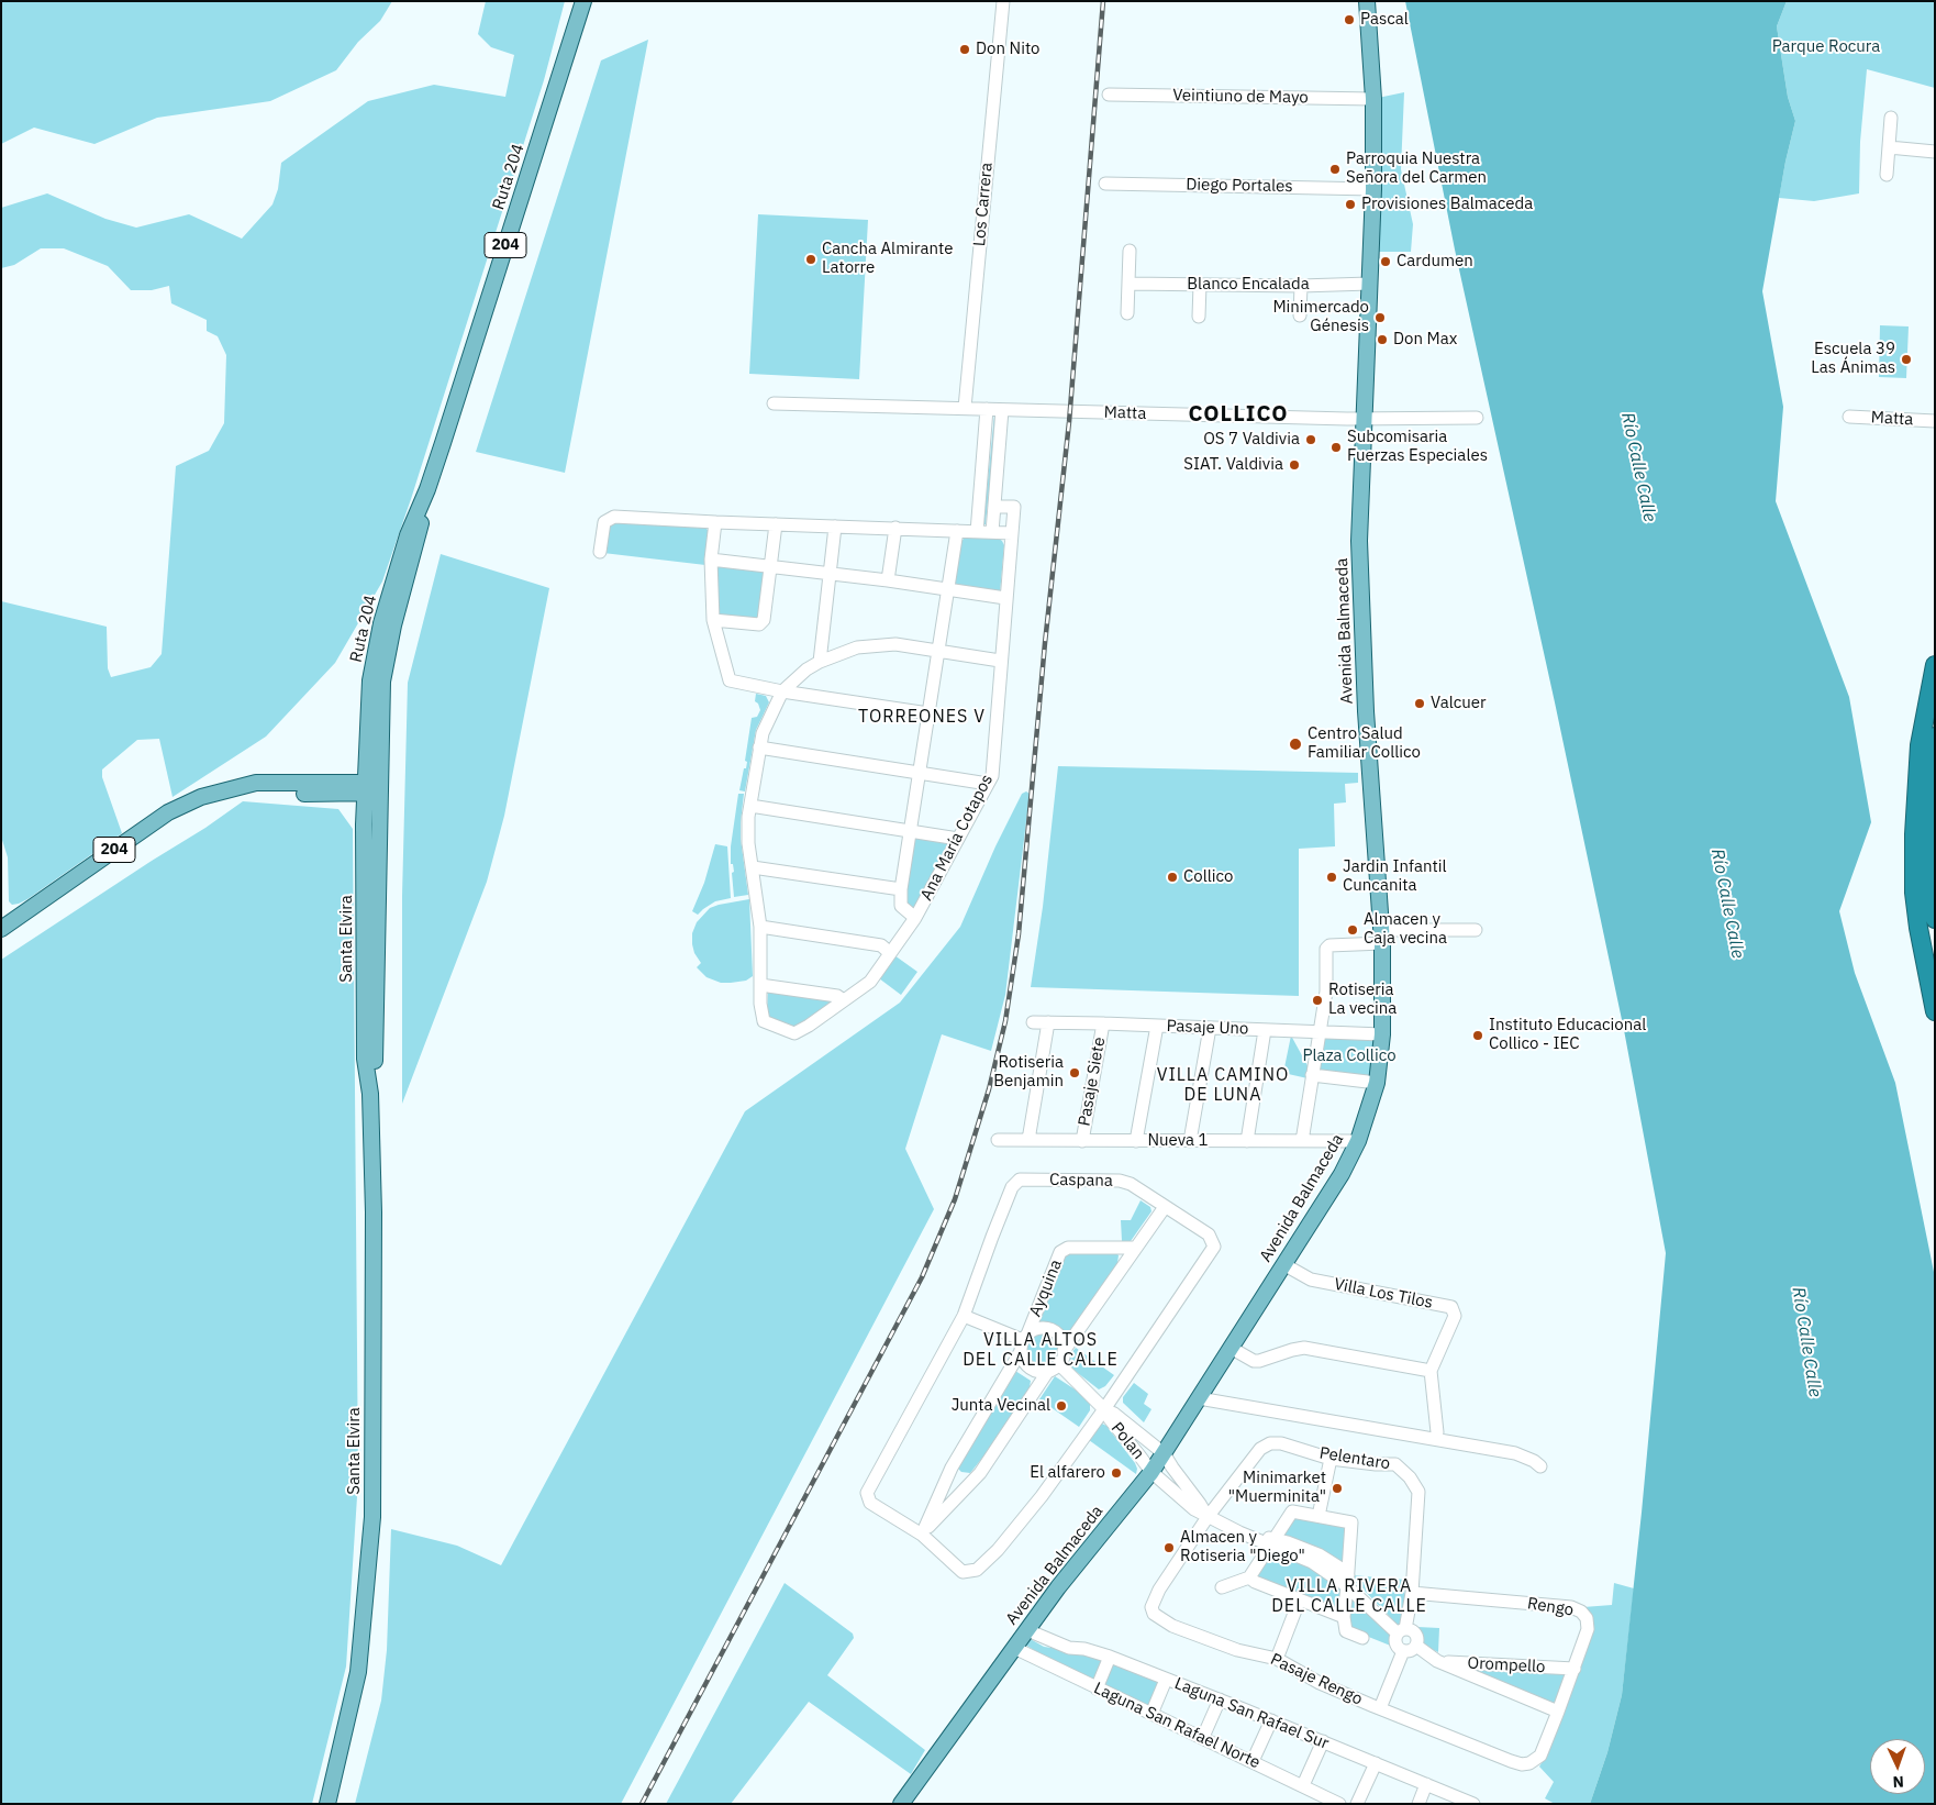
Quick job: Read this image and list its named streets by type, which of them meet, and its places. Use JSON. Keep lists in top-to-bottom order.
{
  "streets": {
    "main road": [
      "Ruta 204",
      "204",
      "Avenida Balmaceda",
      "Santa Elvira"
    ],
    "street": [
      "Veintiuno de Mayo",
      "Diego Portales",
      "Los Carrera",
      "Blanco Encalada",
      "Matta",
      "Ana María Cotapos",
      "Pasaje Uno",
      "Pasaje Siete",
      "Nueva 1",
      "Caspana",
      "Ayquina",
      "Villa Los Tilos",
      "Polan",
      "Pelentaro",
      "Rengo",
      "Orompello",
      "Pasaje Rengo",
      "Laguna San Rafael Sur",
      "Laguna San Rafael Norte"
    ]
  },
  "crossings": [
    ["Veintiuno de Mayo", "Avenida Balmaceda"],
    ["Ruta 204", "204"],
    ["Ruta 204", "Santa Elvira"],
    ["Diego Portales", "Avenida Balmaceda"],
    ["Los Carrera", "Matta"],
    ["204", "Santa Elvira"],
    ["Blanco Encalada", "Avenida Balmaceda"],
    ["Matta", "Avenida Balmaceda"],
    ["Avenida Balmaceda", "Pasaje Uno"],
    ["Avenida Balmaceda", "Nueva 1"],
    ["Avenida Balmaceda", "Villa Los Tilos"],
    ["Avenida Balmaceda", "Polan"],
    ["Avenida Balmaceda", "Orompello"],
    ["Avenida Balmaceda", "Laguna San Rafael Sur"],
    ["Avenida Balmaceda", "Laguna San Rafael Norte"],
    ["Pasaje Uno", "Pasaje Siete"],
    ["Pasaje Siete", "Nueva 1"],
    ["Caspana", "Ayquina"],
    ["Caspana", "Polan"],
    ["Ayquina", "Polan"],
    ["Polan", "Orompello"],
    ["Pelentaro", "Rengo"],
    ["Pelentaro", "Orompello"],
    ["Pelentaro", "Pasaje Rengo"],
    ["Rengo", "Orompello"],
    ["Rengo", "Pasaje Rengo"],
    ["Orompello", "Pasaje Rengo"]
  ],
  "districts": [
    "COLLICO",
    "TORREONES V",
    "VILLA CAMINO DE LUNA",
    "VILLA ALTOS DEL CALLE CALLE",
    "VILLA RIVERA DEL CALLE CALLE"
  ],
  "water": ["Río Calle Calle"],
  "parks": ["Parque Rocura", "Plaza Collico"],
  "places": [
    "Pascal",
    "Don Nito",
    "Parroquia Nuestra Señora del Carmen",
    "Provisiones Balmaceda",
    "Cancha Almirante Latorre",
    "Cardumen",
    "Minimercado Génesis",
    "Don Max",
    "Escuela 39 Las Ánimas",
    "OS 7 Valdivia",
    "Subcomisaria Fuerzas Especiales",
    "SIAT. Valdivia",
    "Valcuer",
    "Centro Salud Familiar Collico",
    "Collico",
    "Jardin Infantil Cuncanita",
    "Almacen y Caja vecina",
    "Rotiseria La vecina",
    "Instituto Educacional Collico - IEC",
    "Rotiseria Benjamin",
    "Junta Vecinal",
    "El alfarero",
    "Minimarket \"Muerminita\"",
    "Almacen y Rotiseria \"Diego\""
  ],
  "north": "bottom"
}
